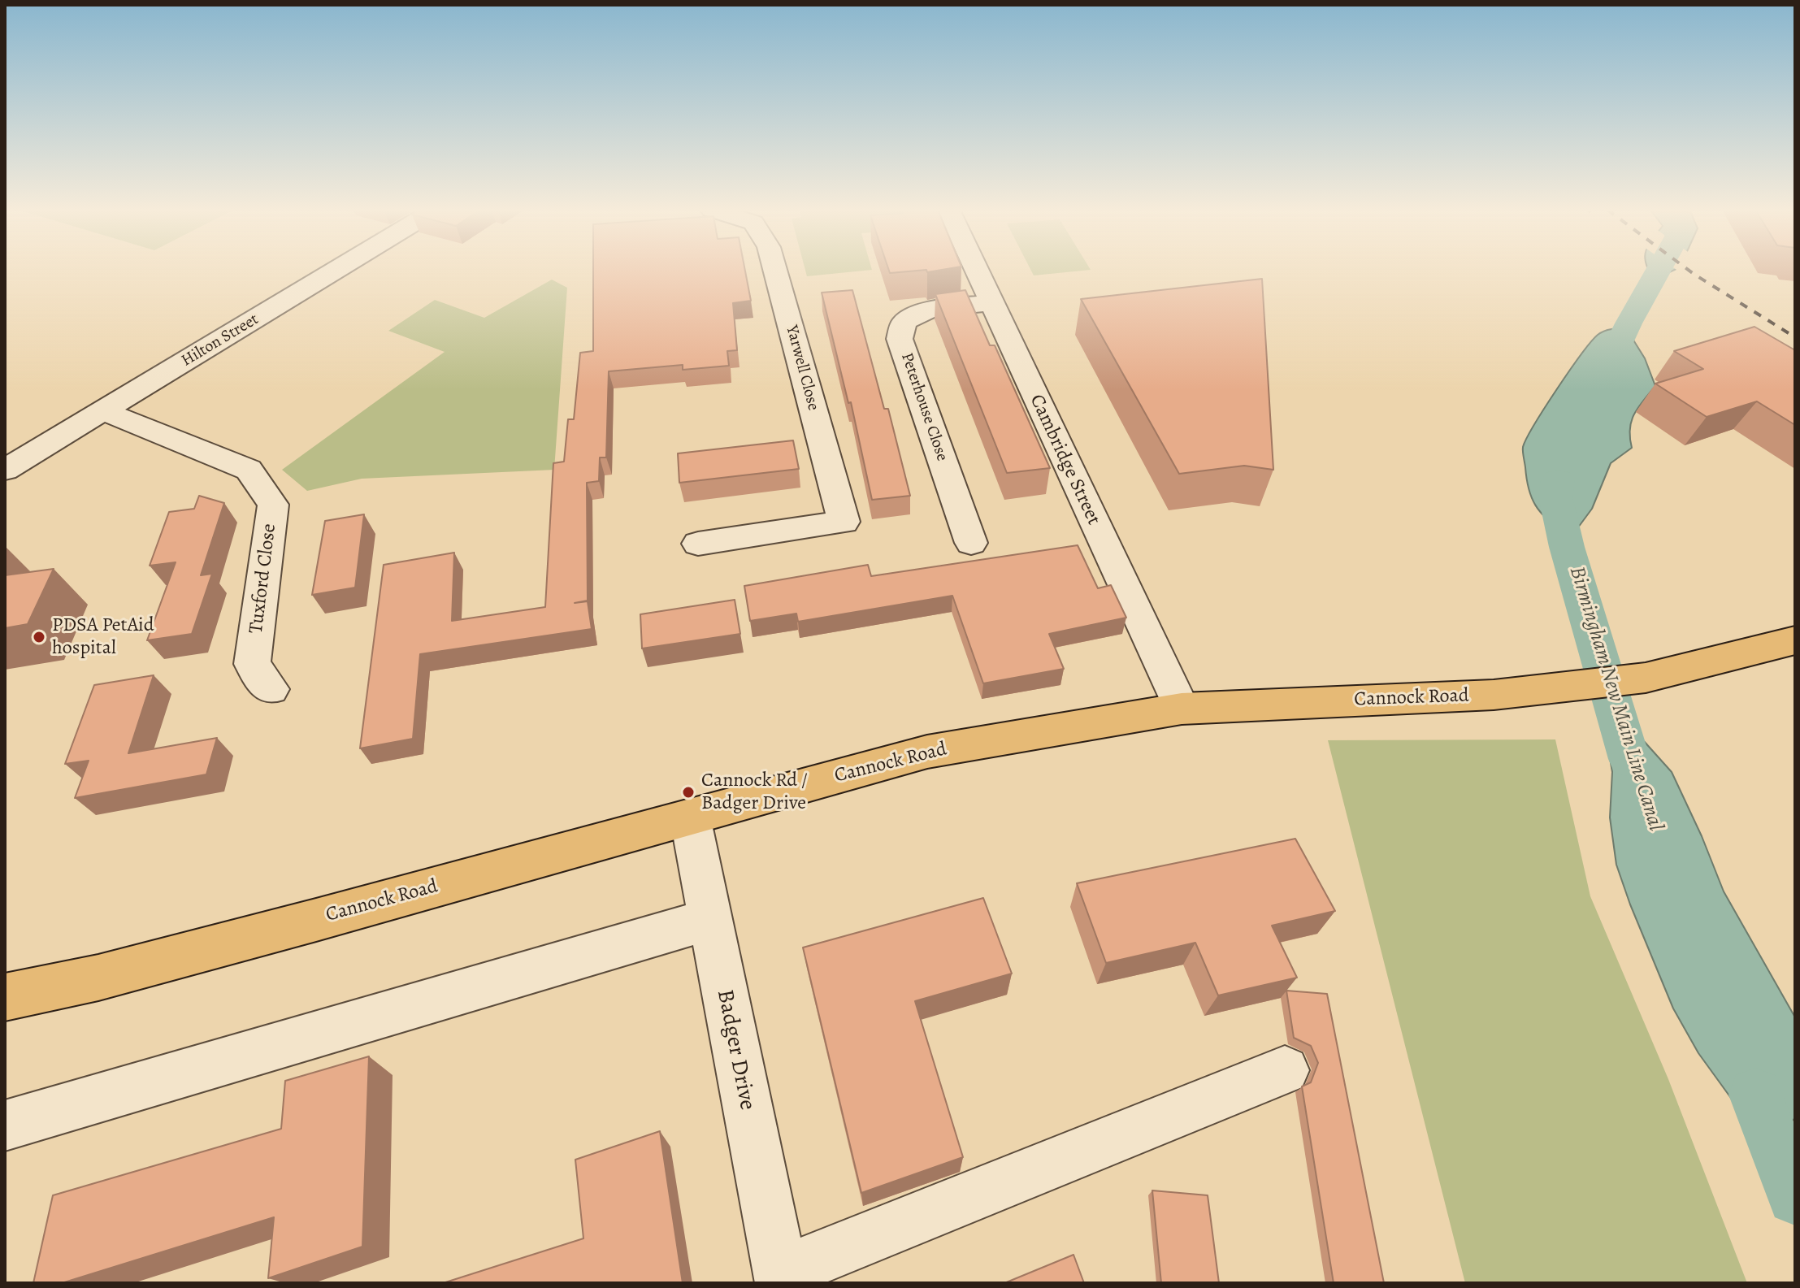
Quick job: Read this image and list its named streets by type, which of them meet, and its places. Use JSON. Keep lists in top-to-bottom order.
{
  "streets": {
    "highway": ["Cannock Road"],
    "street": [
      "Hilton Street",
      "Yarwell Close",
      "Peterhouse Close",
      "Cambridge Street",
      "Tuxford Close",
      "Badger Drive"
    ]
  },
  "crossings": [
    ["Hilton Street", "Tuxford Close"],
    ["Peterhouse Close", "Cambridge Street"],
    ["Cambridge Street", "Cannock Road"],
    ["Cannock Road", "Badger Drive"]
  ],
  "water": ["Birmingham New Main Line Canal"],
  "places": ["PDSA PetAid hospital", "Cannock Rd / Badger Drive"]
}
